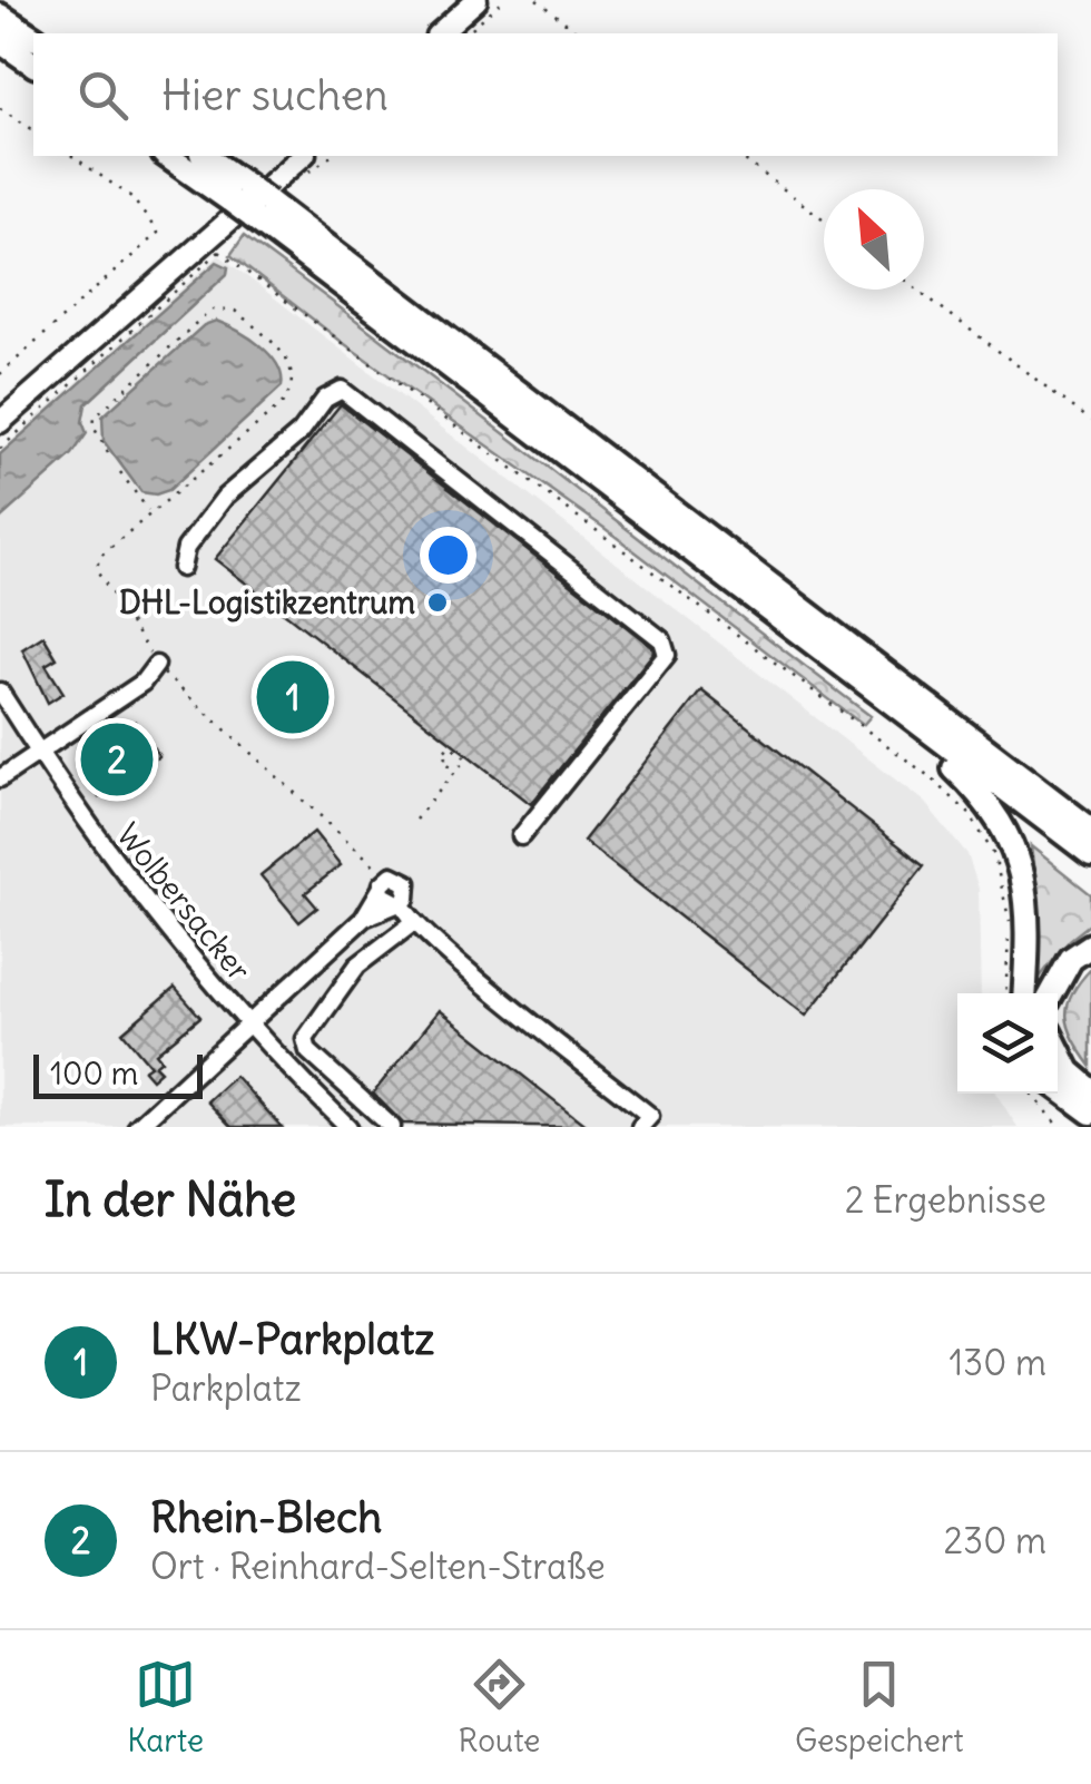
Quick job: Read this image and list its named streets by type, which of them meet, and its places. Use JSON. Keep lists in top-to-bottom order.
{
  "streets": {
    "street": ["Wolbersacker"]
  },
  "places": ["DHL-Logistikzentrum"],
  "scale_bar": "100 m",
  "north": "top left",
  "page": {
    "search": "Hier suchen",
    "pins": ["1", "2"],
    "scale": "100 m",
    "heading": ["In der Nähe", "2 Ergebnisse"],
    "list": [
      {
        "mark": "1",
        "name": "LKW-Parkplatz",
        "note": "Parkplatz",
        "value": "130 m"
      },
      {
        "mark": "2",
        "name": "Rhein-Blech",
        "note": "Ort · Reinhard-Selten-Straße",
        "value": "230 m"
      }
    ],
    "nav": ["Karte", "Route", "Gespeichert"]
  }
}
